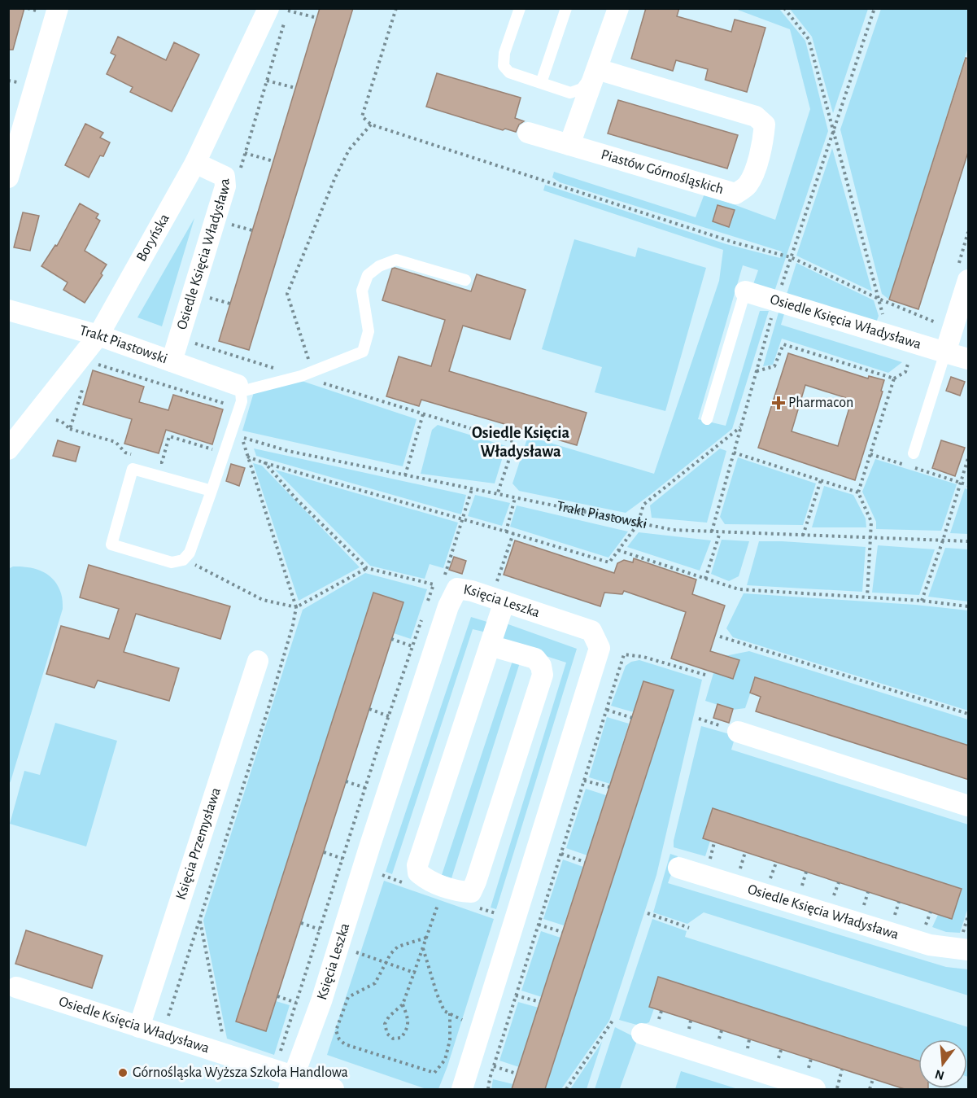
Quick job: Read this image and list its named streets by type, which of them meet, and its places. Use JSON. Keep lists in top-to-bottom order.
{
  "streets": {
    "street": [
      "Piastów Górnośląskich",
      "Boryńska",
      "Osiedle Księcia Władysława",
      "Trakt Piastowski",
      "Księcia Leszka",
      "Księcia Przemysława"
    ]
  },
  "crossings": [
    ["Boryńska", "Osiedle Księcia Władysława"],
    ["Boryńska", "Trakt Piastowski"],
    ["Osiedle Księcia Władysława", "Trakt Piastowski"],
    ["Osiedle Księcia Władysława", "Księcia Leszka"],
    ["Osiedle Księcia Władysława", "Księcia Przemysława"]
  ],
  "districts": ["Osiedle Księcia Władysława"],
  "places": {
    "health": ["Pharmacon"],
    "other": ["Górnośląska Wyższa Szkoła Handlowa"]
  },
  "north": "bottom"
}
